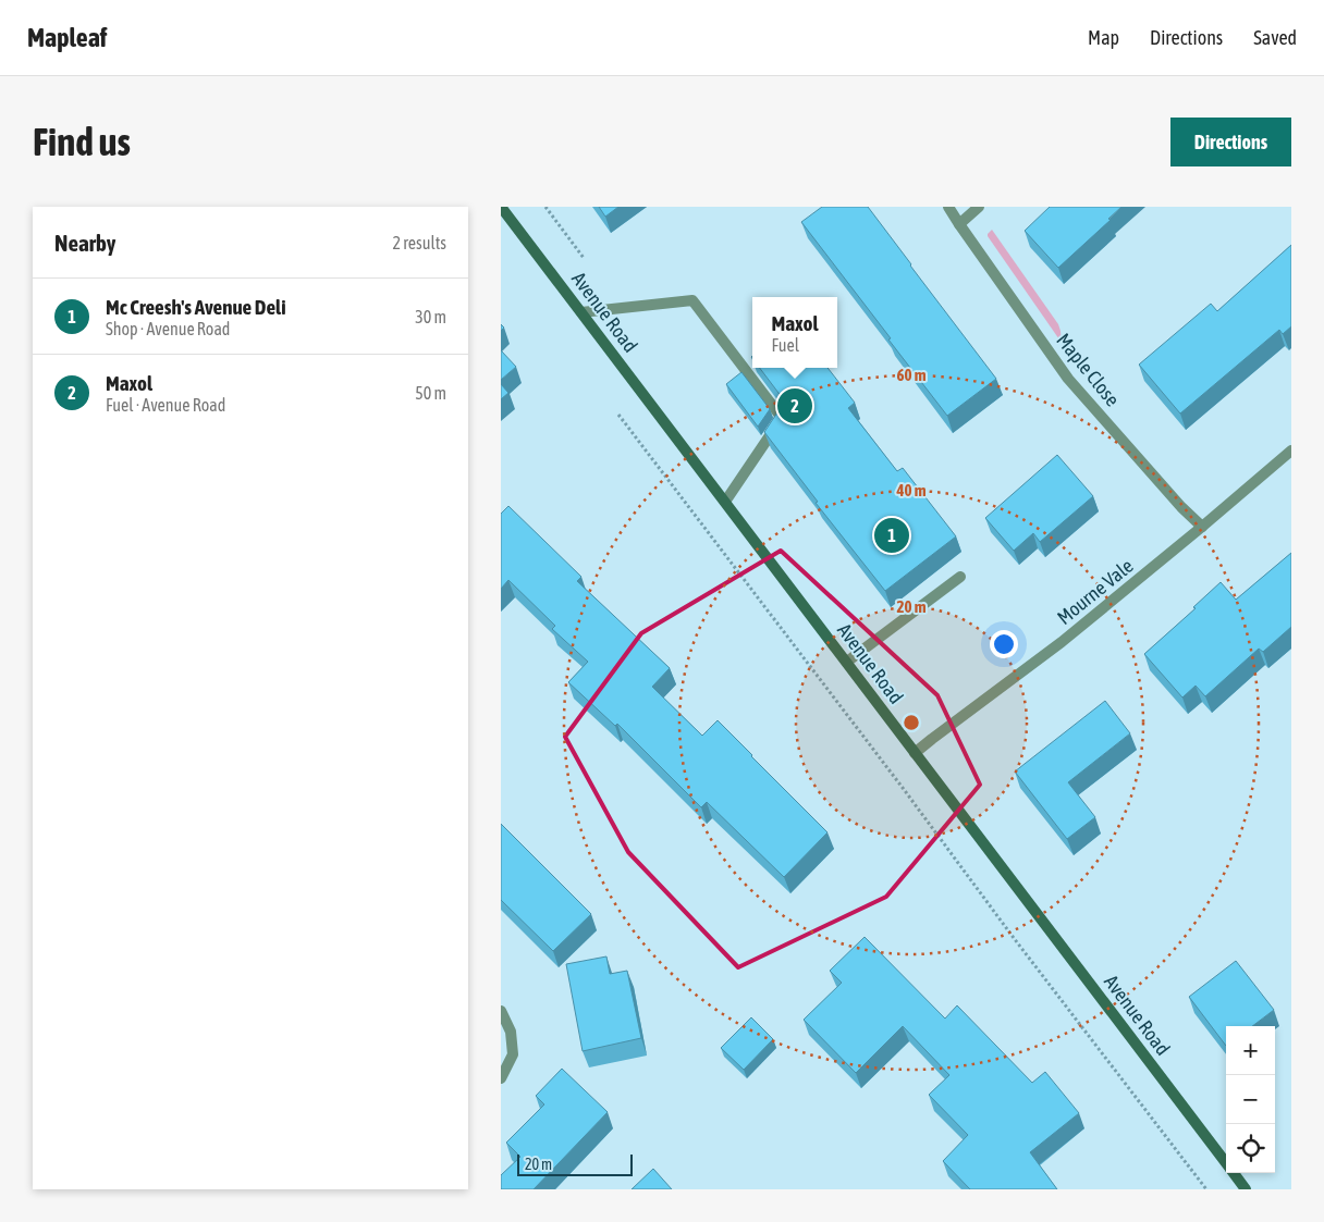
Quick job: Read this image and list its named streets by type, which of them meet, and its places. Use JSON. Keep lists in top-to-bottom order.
{
  "streets": {
    "main road": ["Avenue Road"],
    "street": ["Maple Close", "Mourne Vale"]
  },
  "crossings": [
    ["Avenue Road", "Mourne Vale"],
    ["Maple Close", "Mourne Vale"]
  ],
  "scale_bar": "20 m",
  "page": {
    "header": "Mapleaf",
    "nav": ["Map", "Directions", "Saved"],
    "buttons": "Directions",
    "title": "Find us",
    "heading": ["Nearby", "2 results"],
    "list": [
      {
        "mark": "1",
        "name": "Mc Creesh's Avenue Deli",
        "note": "Shop · Avenue Road",
        "value": "30 m"
      },
      {
        "mark": "2",
        "name": "Maxol",
        "note": "Fuel · Avenue Road",
        "value": "50 m"
      }
    ],
    "popup": ["Maxol", "Fuel"],
    "pins": ["2", "1"],
    "map_buttons": ["+", "−"],
    "scale": "20 m"
  },
  "rings": ["60 m", "40 m", "20 m"]
}
